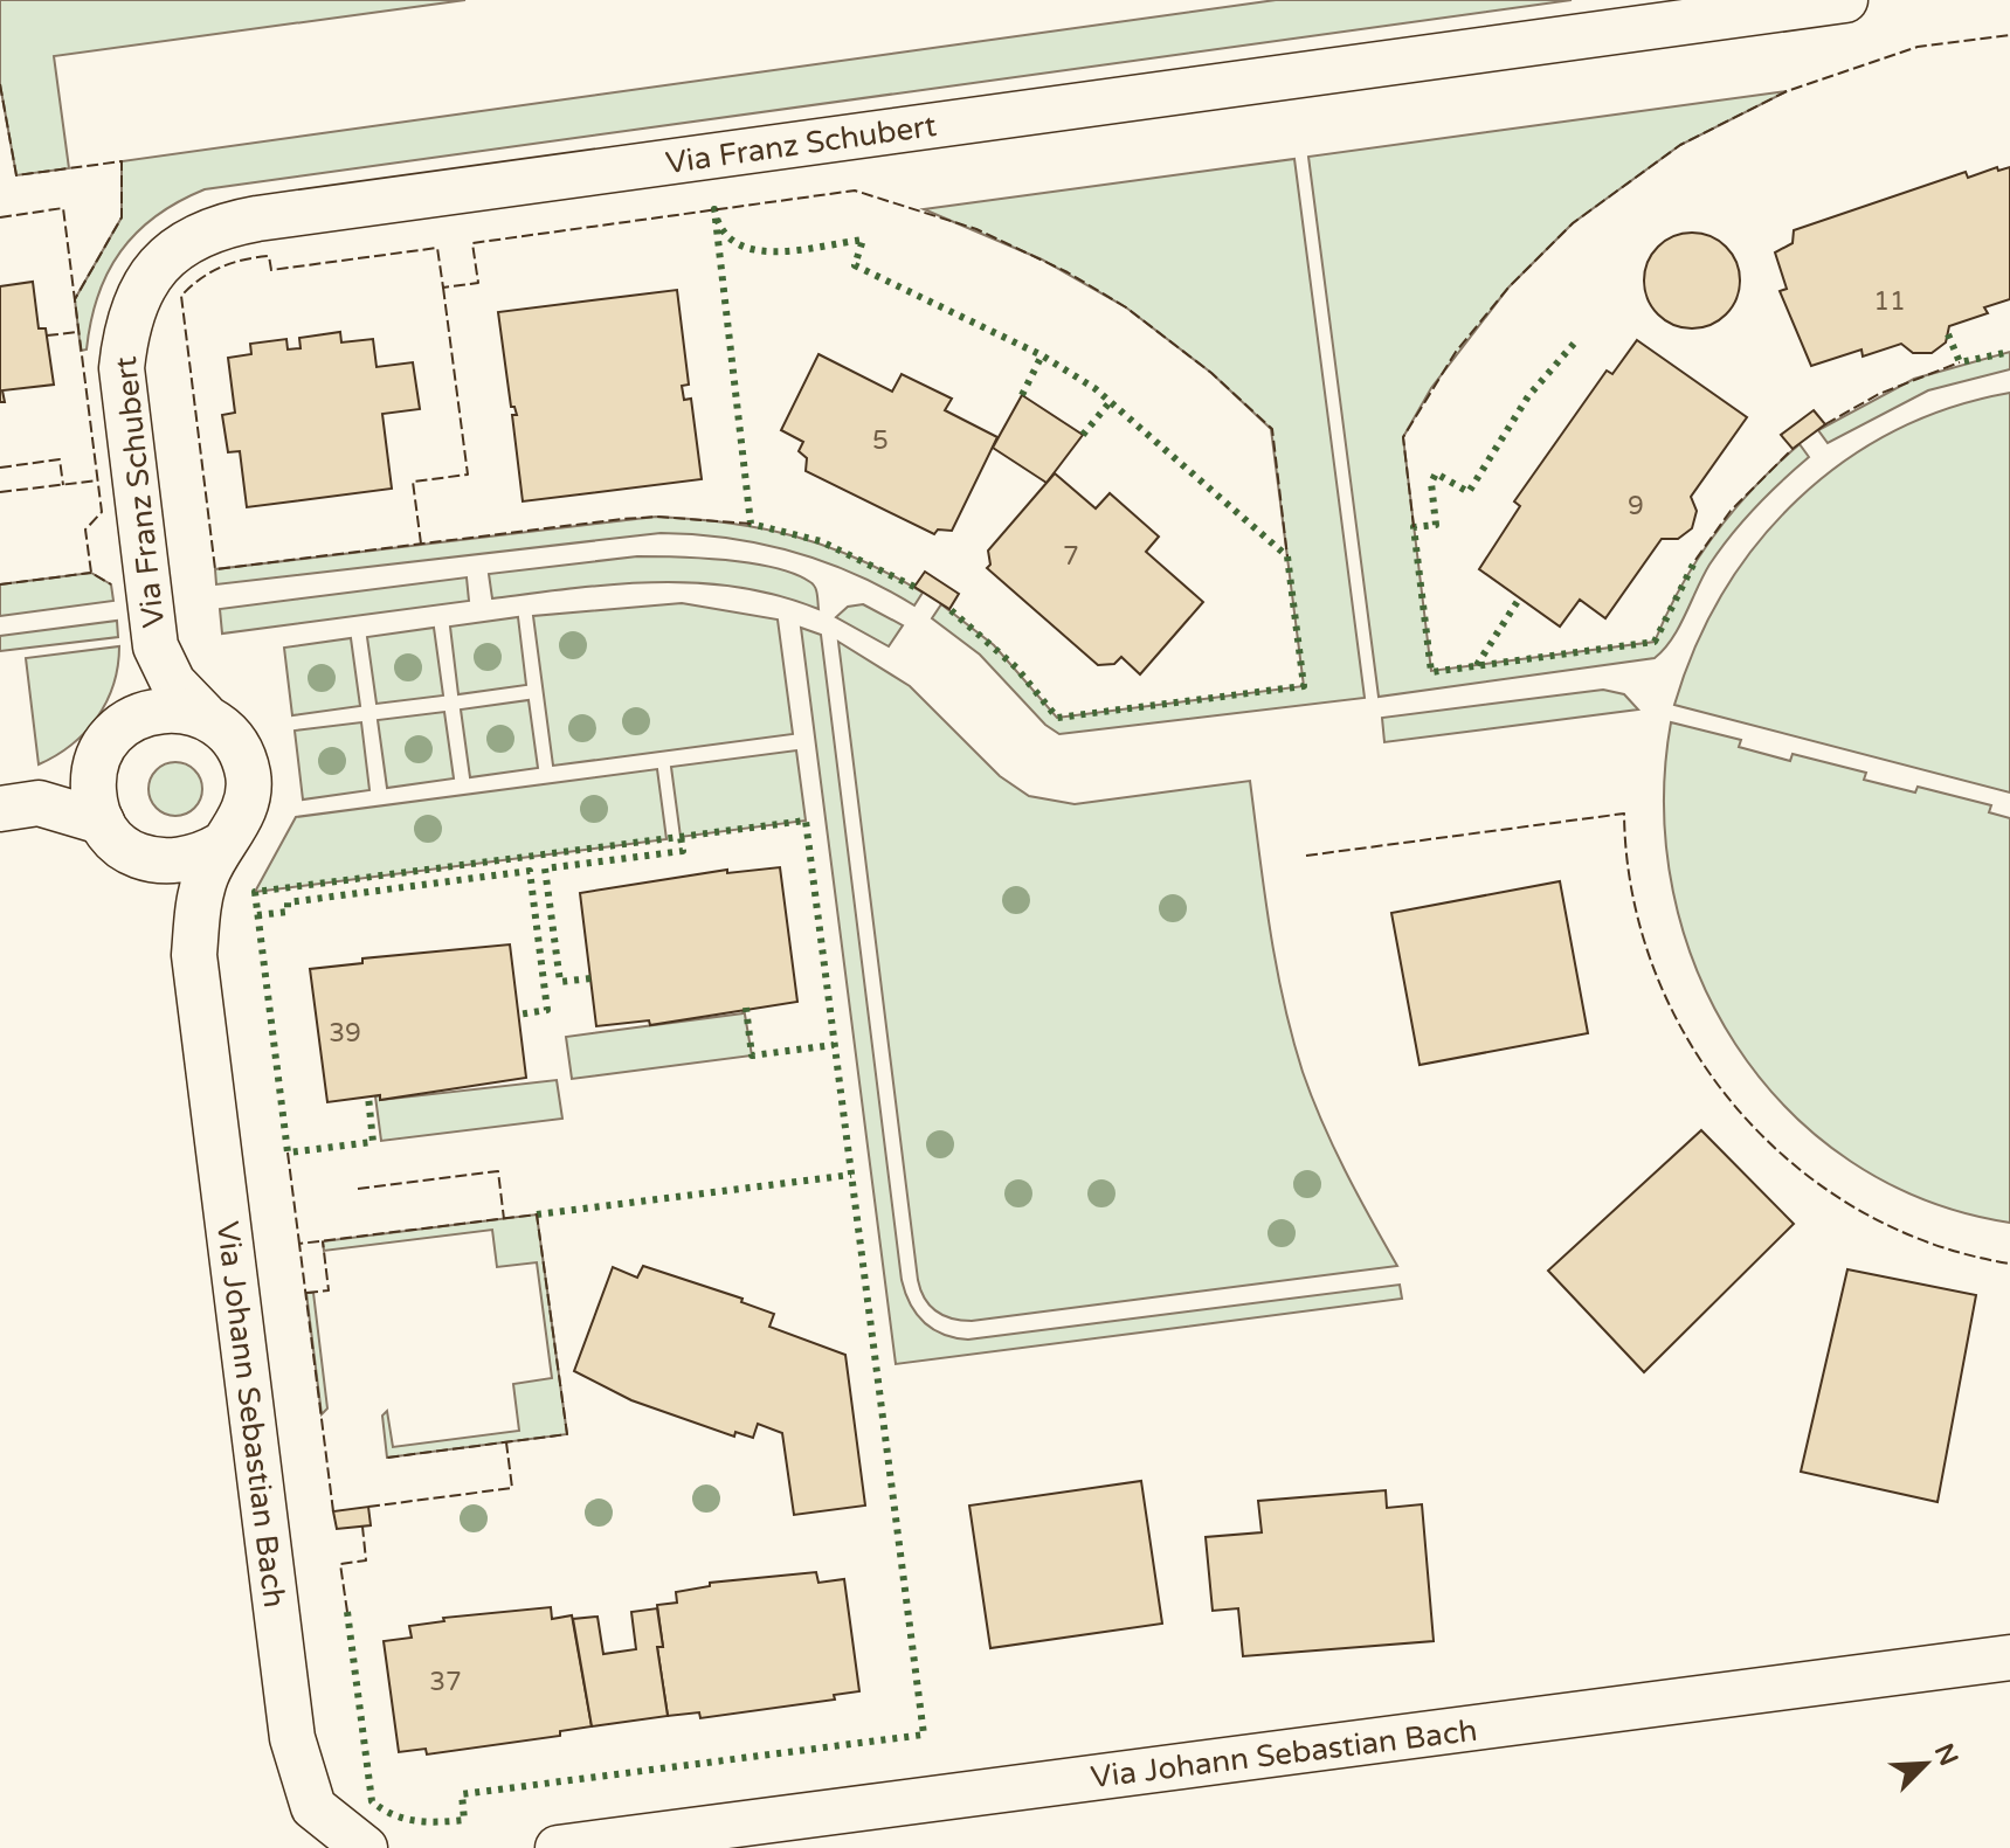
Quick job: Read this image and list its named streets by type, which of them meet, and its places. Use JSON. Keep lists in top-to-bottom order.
{
  "streets": {
    "street": ["Via Franz Schubert", "Via Johann Sebastian Bach"]
  },
  "crossings": [
    ["Via Franz Schubert", "Via Johann Sebastian Bach"]
  ],
  "house_numbers": [
    "11",
    "5",
    "9",
    "7",
    "39",
    "37"
  ],
  "north": "top right"
}
